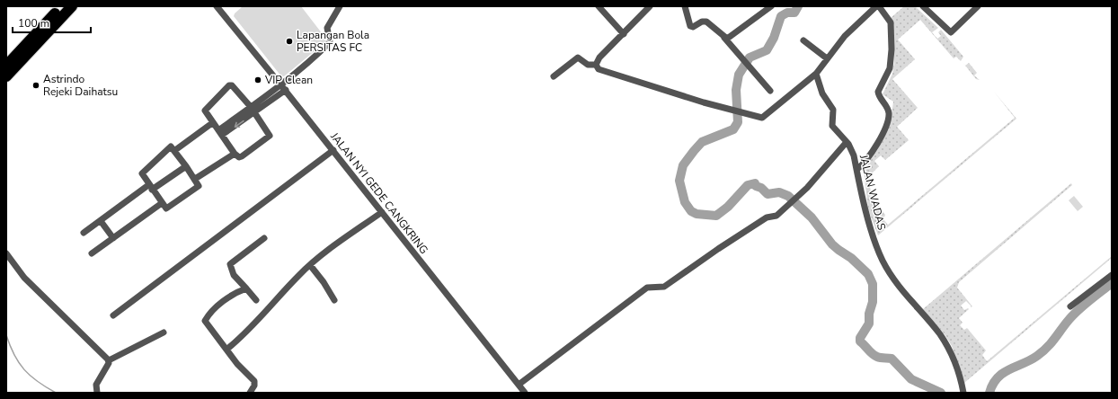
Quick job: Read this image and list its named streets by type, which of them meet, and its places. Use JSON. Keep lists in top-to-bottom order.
{
  "streets": {
    "street": ["JALAN WADAS", "JALAN NYI GEDE CANGKRING"]
  },
  "places": ["Lapangan Bola PERSITAS FC", "VIP Clean", "Astrindo Rejeki Daihatsu"],
  "scale_bar": "100 m"
}
